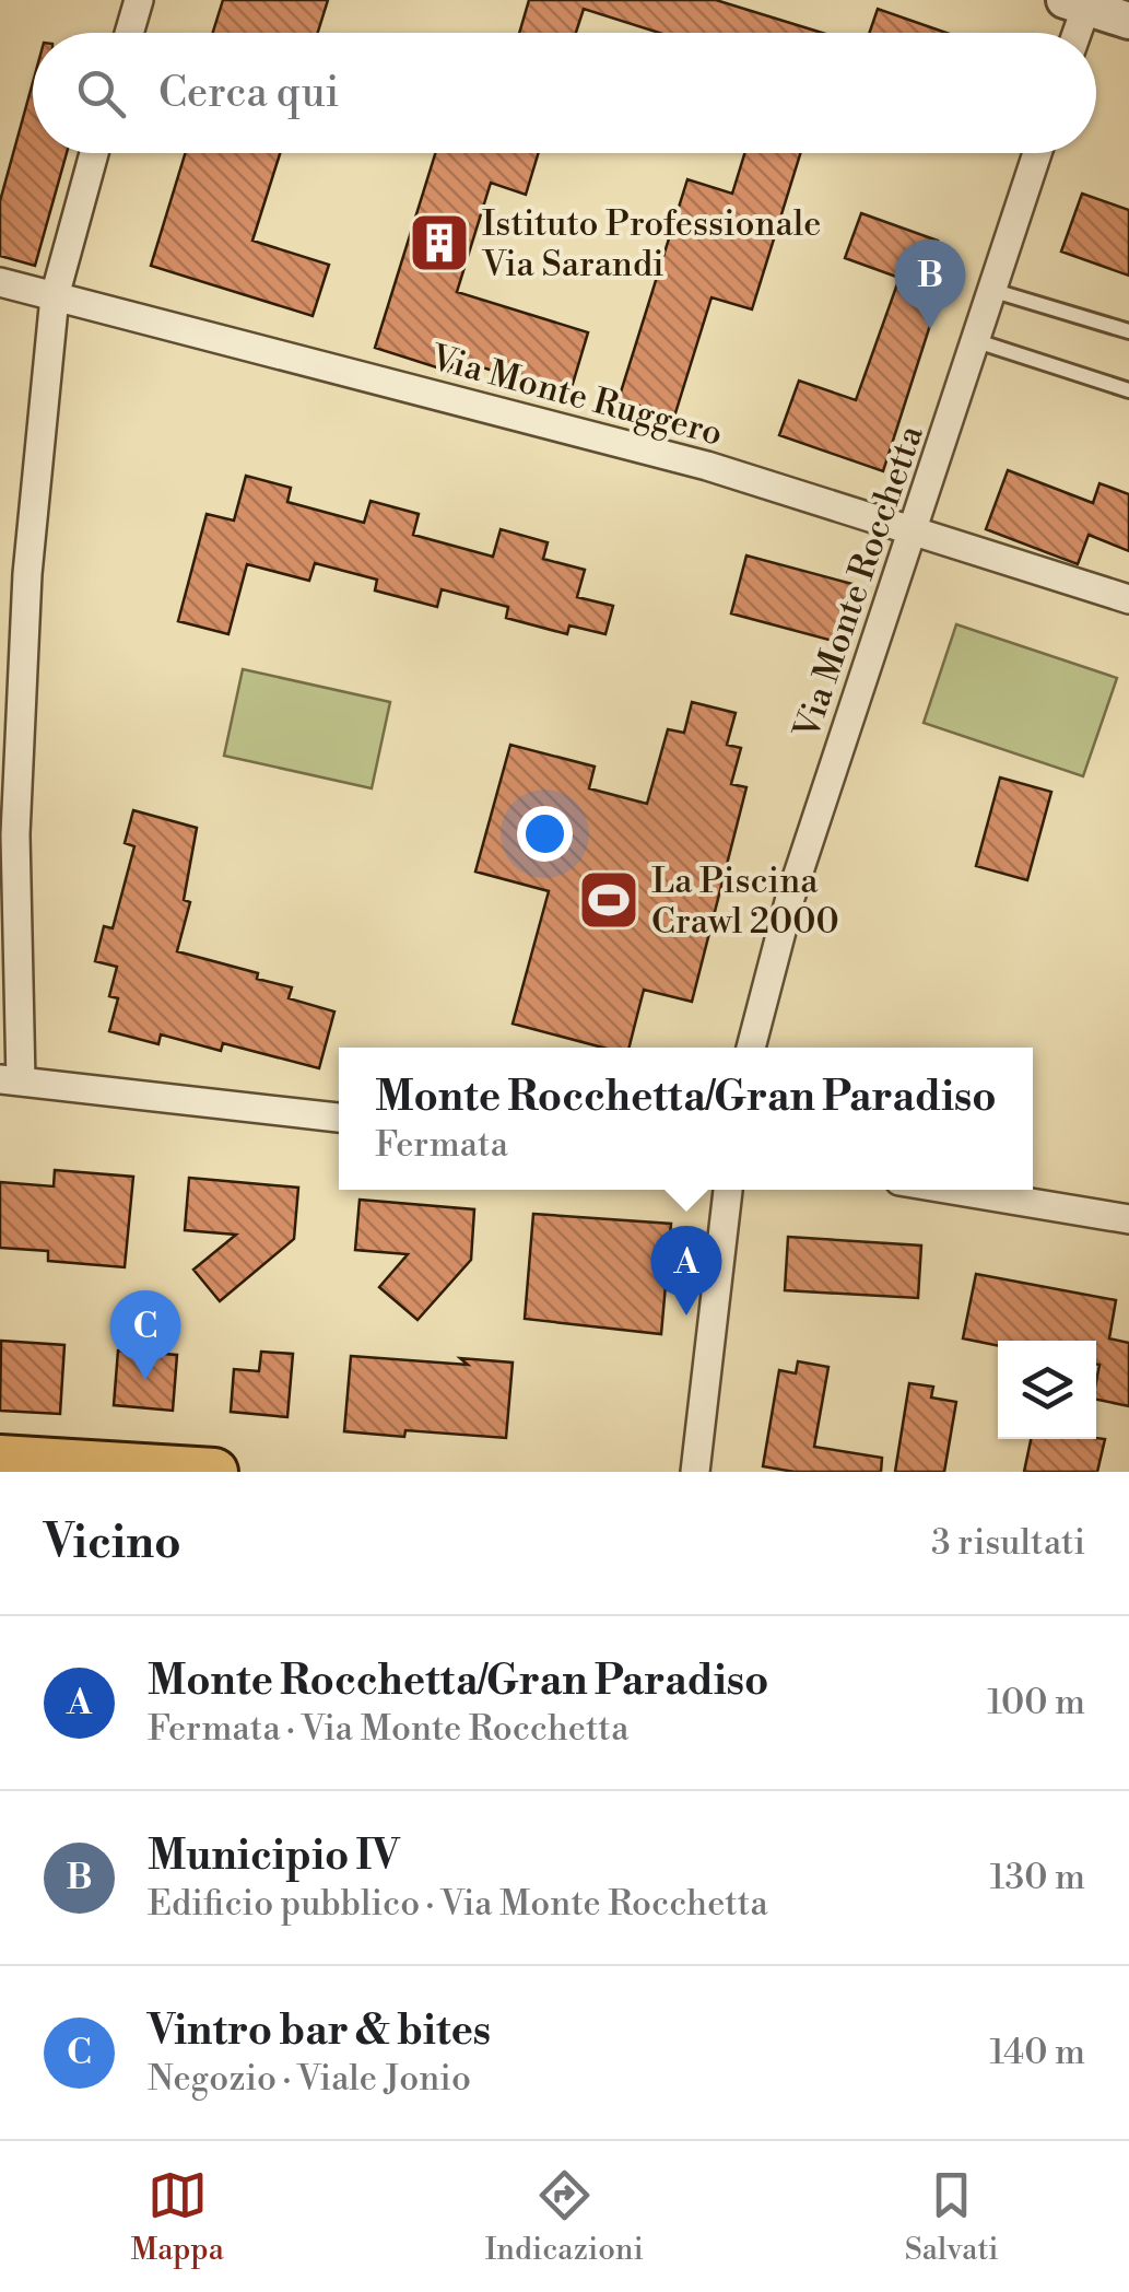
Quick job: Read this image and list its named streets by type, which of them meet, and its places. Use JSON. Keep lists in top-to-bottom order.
{
  "streets": {
    "street": ["Via Monte Ruggero", "Via Monte Rocchetta"]
  },
  "crossings": [
    ["Via Monte Ruggero", "Via Monte Rocchetta"]
  ],
  "places": {
    "building": ["Istituto Professionale Via Sarandi"],
    "sports": ["La Piscina Crawl 2000"]
  },
  "page": {
    "search": "Cerca qui",
    "pins": ["B", "A", "C"],
    "popup": ["Monte Rocchetta/Gran Paradiso", "Fermata"],
    "heading": ["Vicino", "3 risultati"],
    "list": [
      {
        "mark": "A",
        "name": "Monte Rocchetta/Gran Paradiso",
        "note": "Fermata · Via Monte Rocchetta",
        "value": "100 m"
      },
      {
        "mark": "B",
        "name": "Municipio IV",
        "note": "Edificio pubblico · Via Monte Rocchetta",
        "value": "130 m"
      },
      {
        "mark": "C",
        "name": "Vintro bar & bites",
        "note": "Negozio · Viale Jonio",
        "value": "140 m"
      }
    ],
    "nav": ["Mappa", "Indicazioni", "Salvati"]
  }
}
